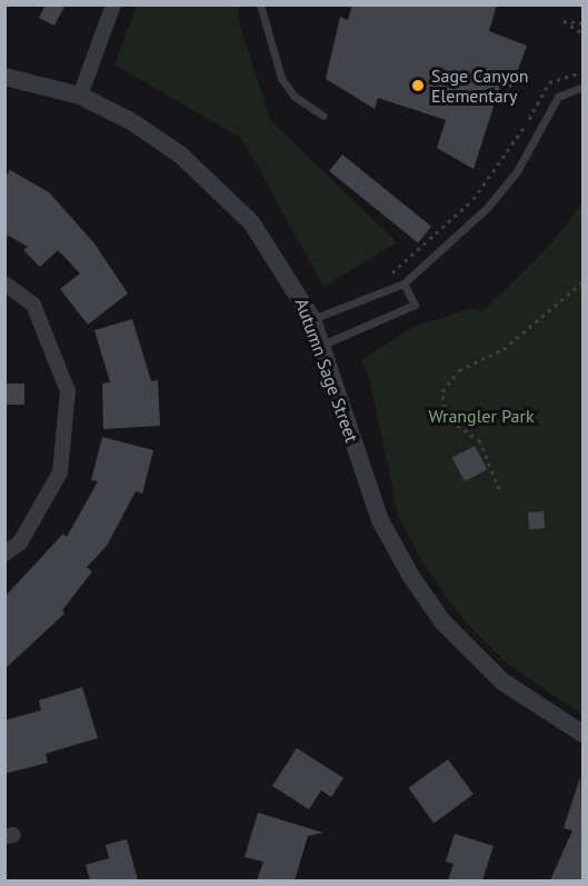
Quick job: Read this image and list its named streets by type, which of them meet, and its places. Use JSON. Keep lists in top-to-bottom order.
{
  "streets": {
    "street": ["Autumn Sage Street"]
  },
  "parks": ["Wrangler Park"],
  "places": ["Sage Canyon Elementary"]
}
